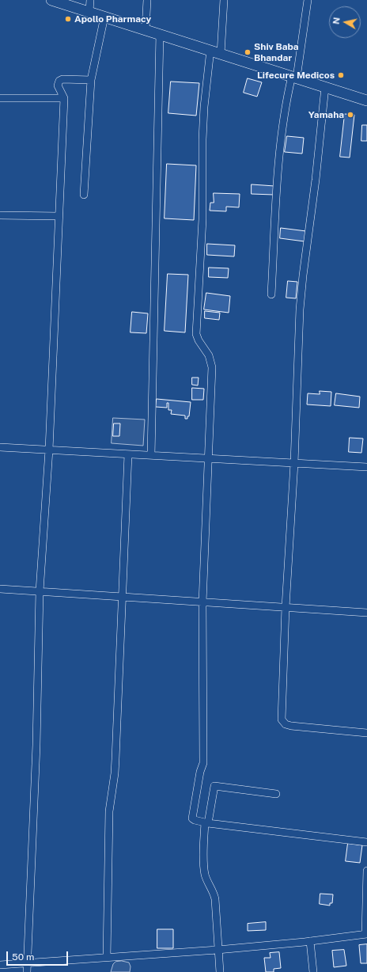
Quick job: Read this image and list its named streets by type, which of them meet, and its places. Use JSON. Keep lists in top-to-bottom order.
{
  "places": [
    "Apollo Pharmacy",
    "Shiv Baba Bhandar",
    "Lifecure Medicos",
    "Yamaha"
  ],
  "scale_bar": "50 m",
  "north": "left"
}
